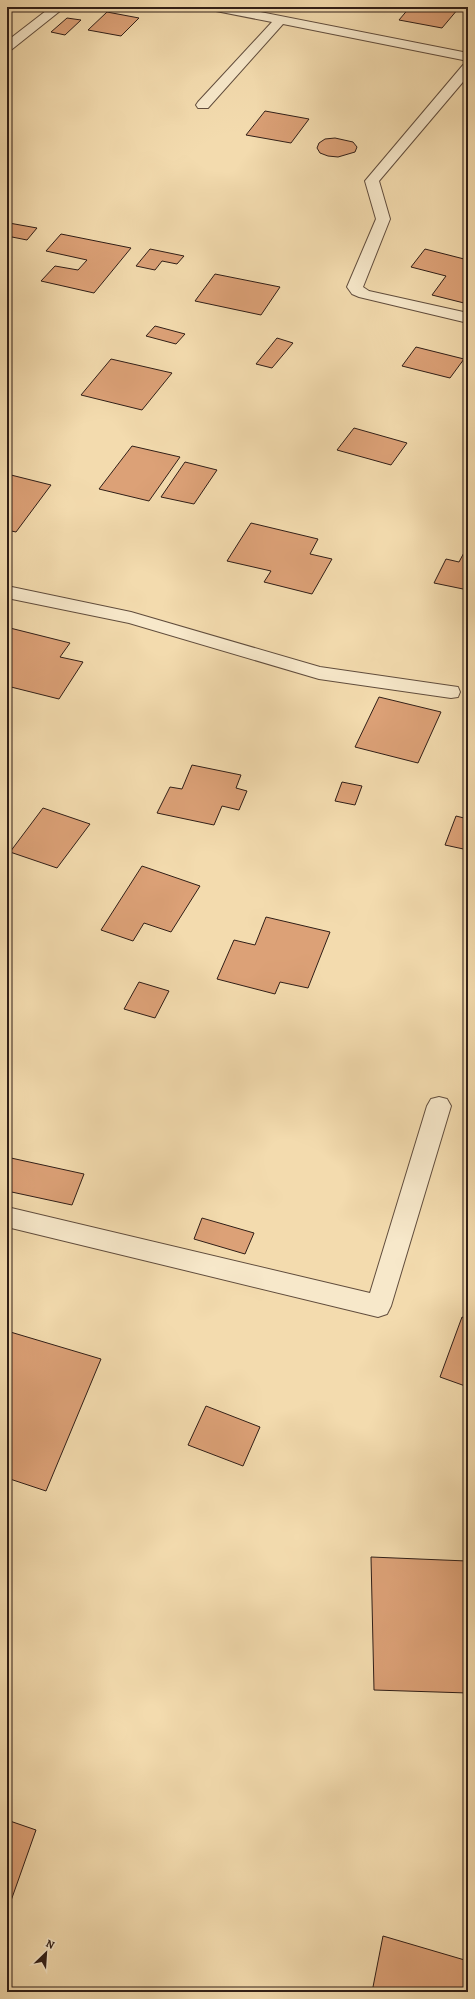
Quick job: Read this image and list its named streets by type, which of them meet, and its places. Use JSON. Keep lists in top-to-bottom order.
{
  "north": "top right"
}
